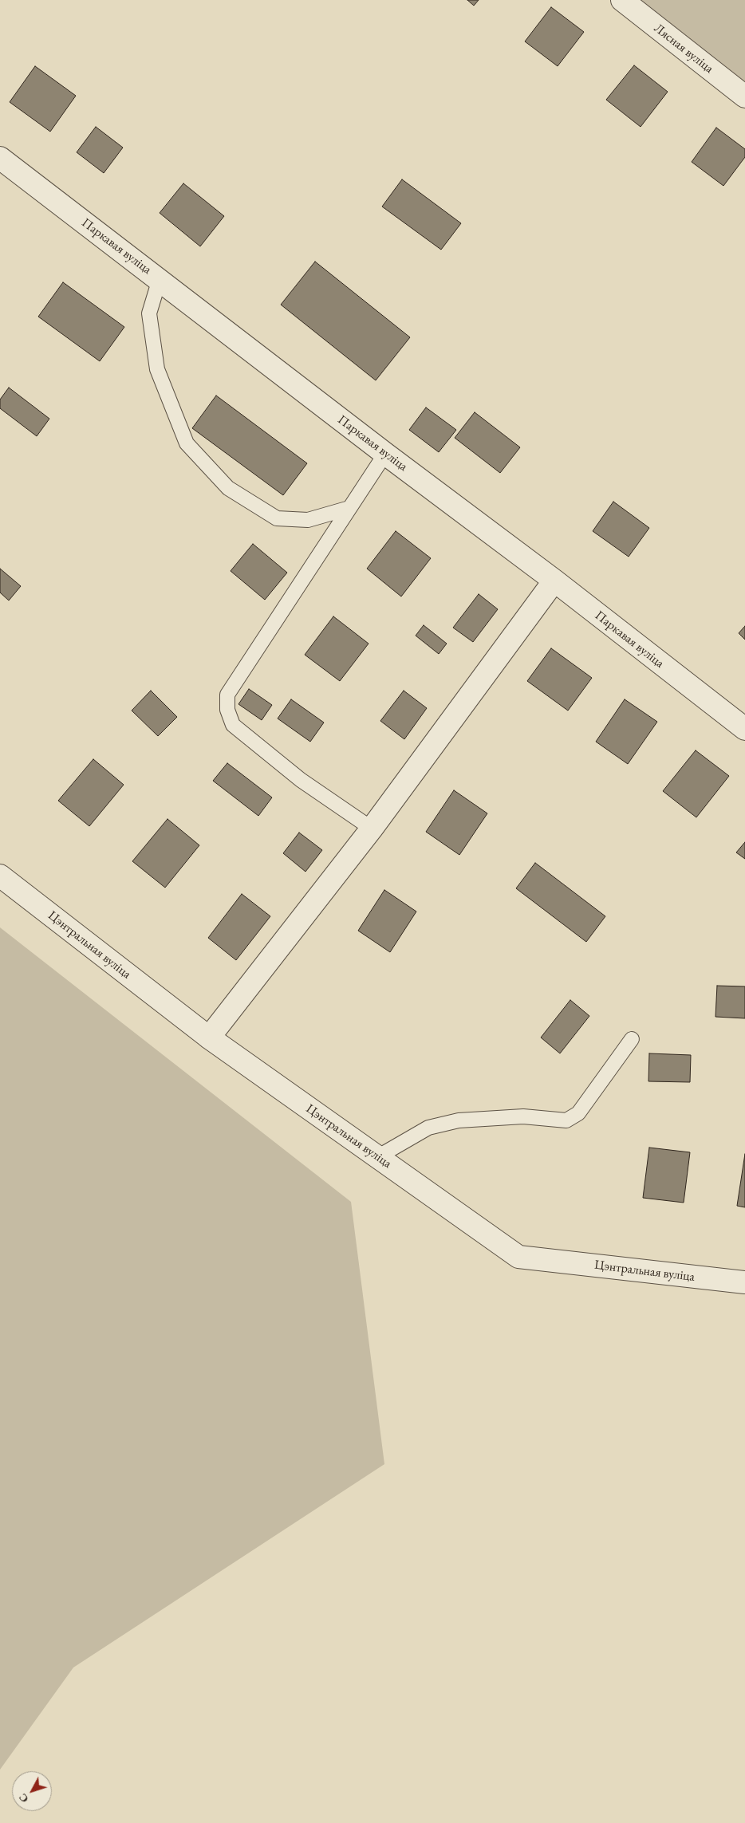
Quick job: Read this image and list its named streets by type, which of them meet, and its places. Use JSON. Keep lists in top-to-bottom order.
{
  "streets": {
    "street": ["Лясная вуліца", "Паркавая вуліца", "Цэнтральная вуліца"]
  },
  "north": "bottom left"
}
